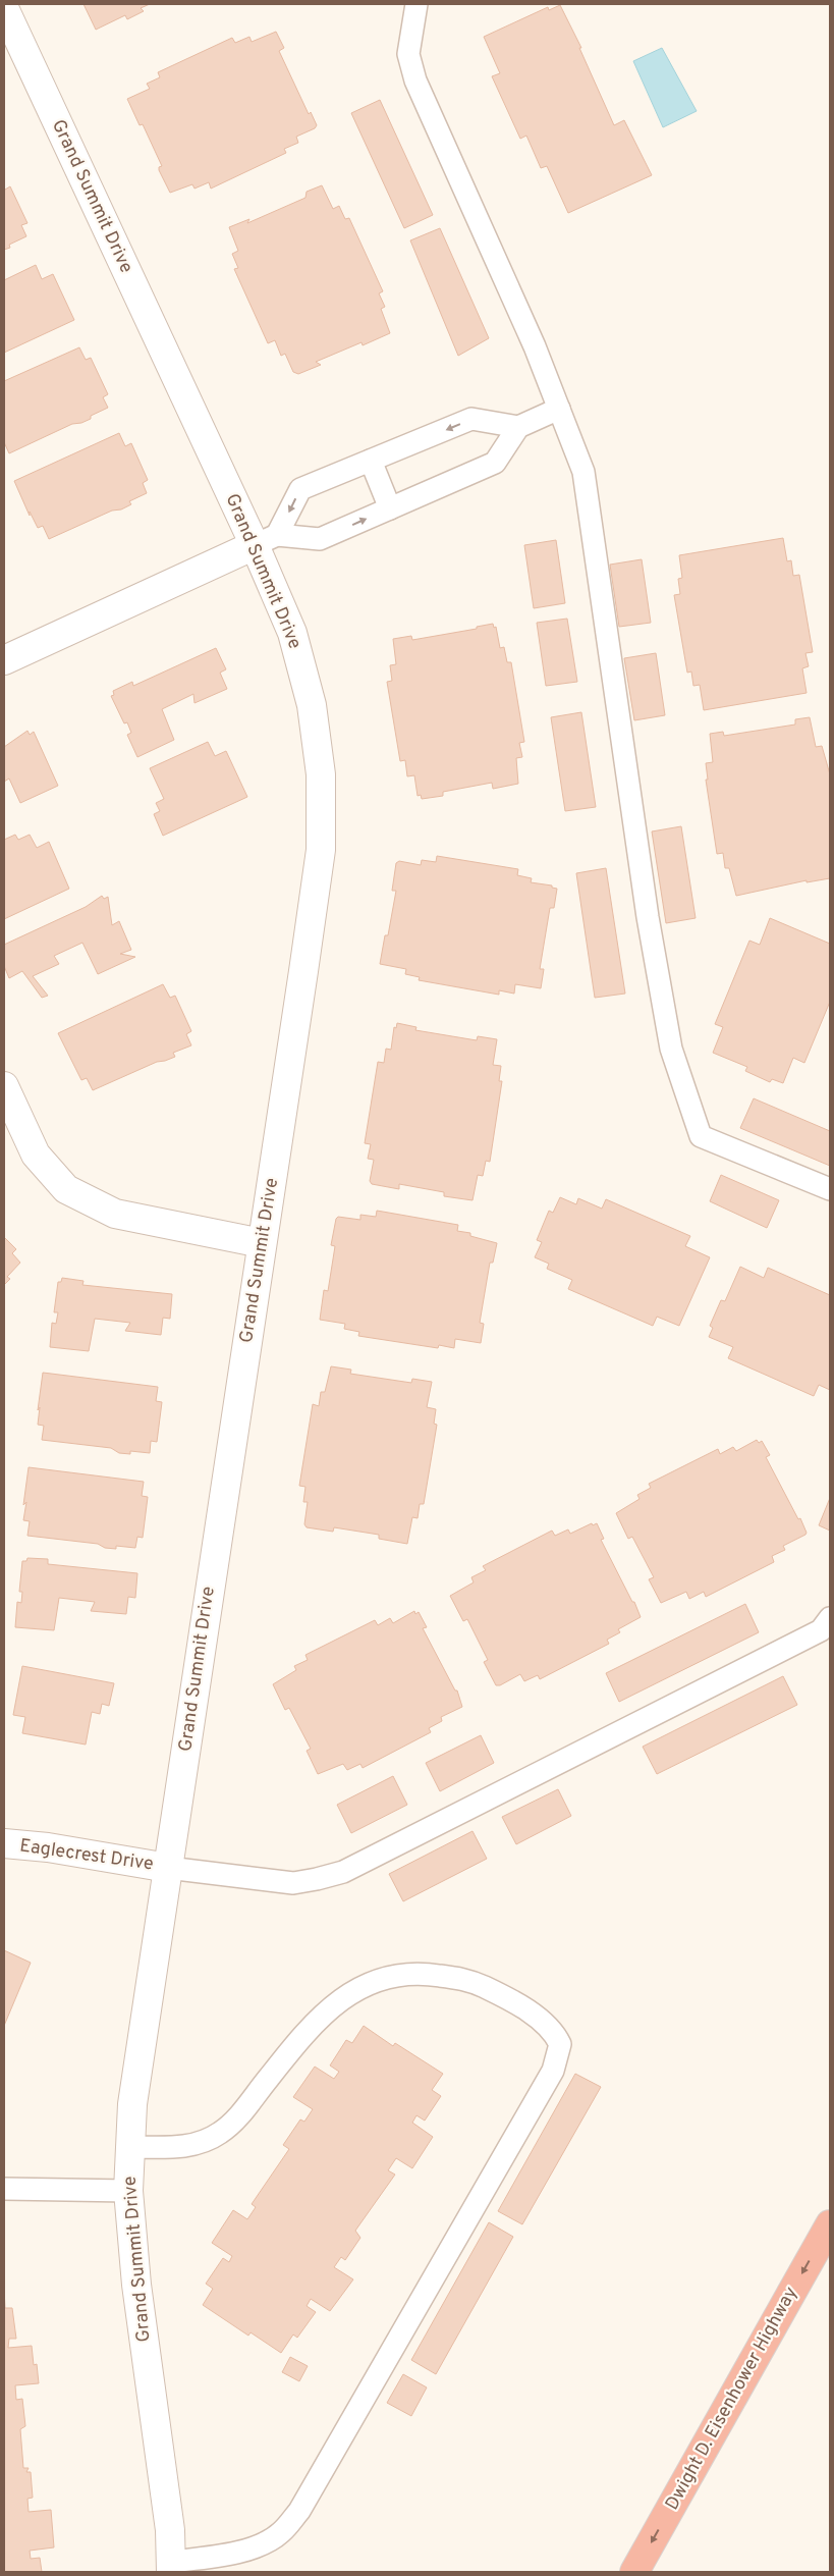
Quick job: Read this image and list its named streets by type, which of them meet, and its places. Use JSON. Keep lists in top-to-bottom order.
{
  "streets": {
    "highway": ["Dwight D. Eisenhower Highway"],
    "street": ["Grand Summit Drive", "Eaglecrest Drive"]
  },
  "crossings": [
    ["Grand Summit Drive", "Eaglecrest Drive"]
  ],
  "one_way": ["Dwight D. Eisenhower Highway"]
}
